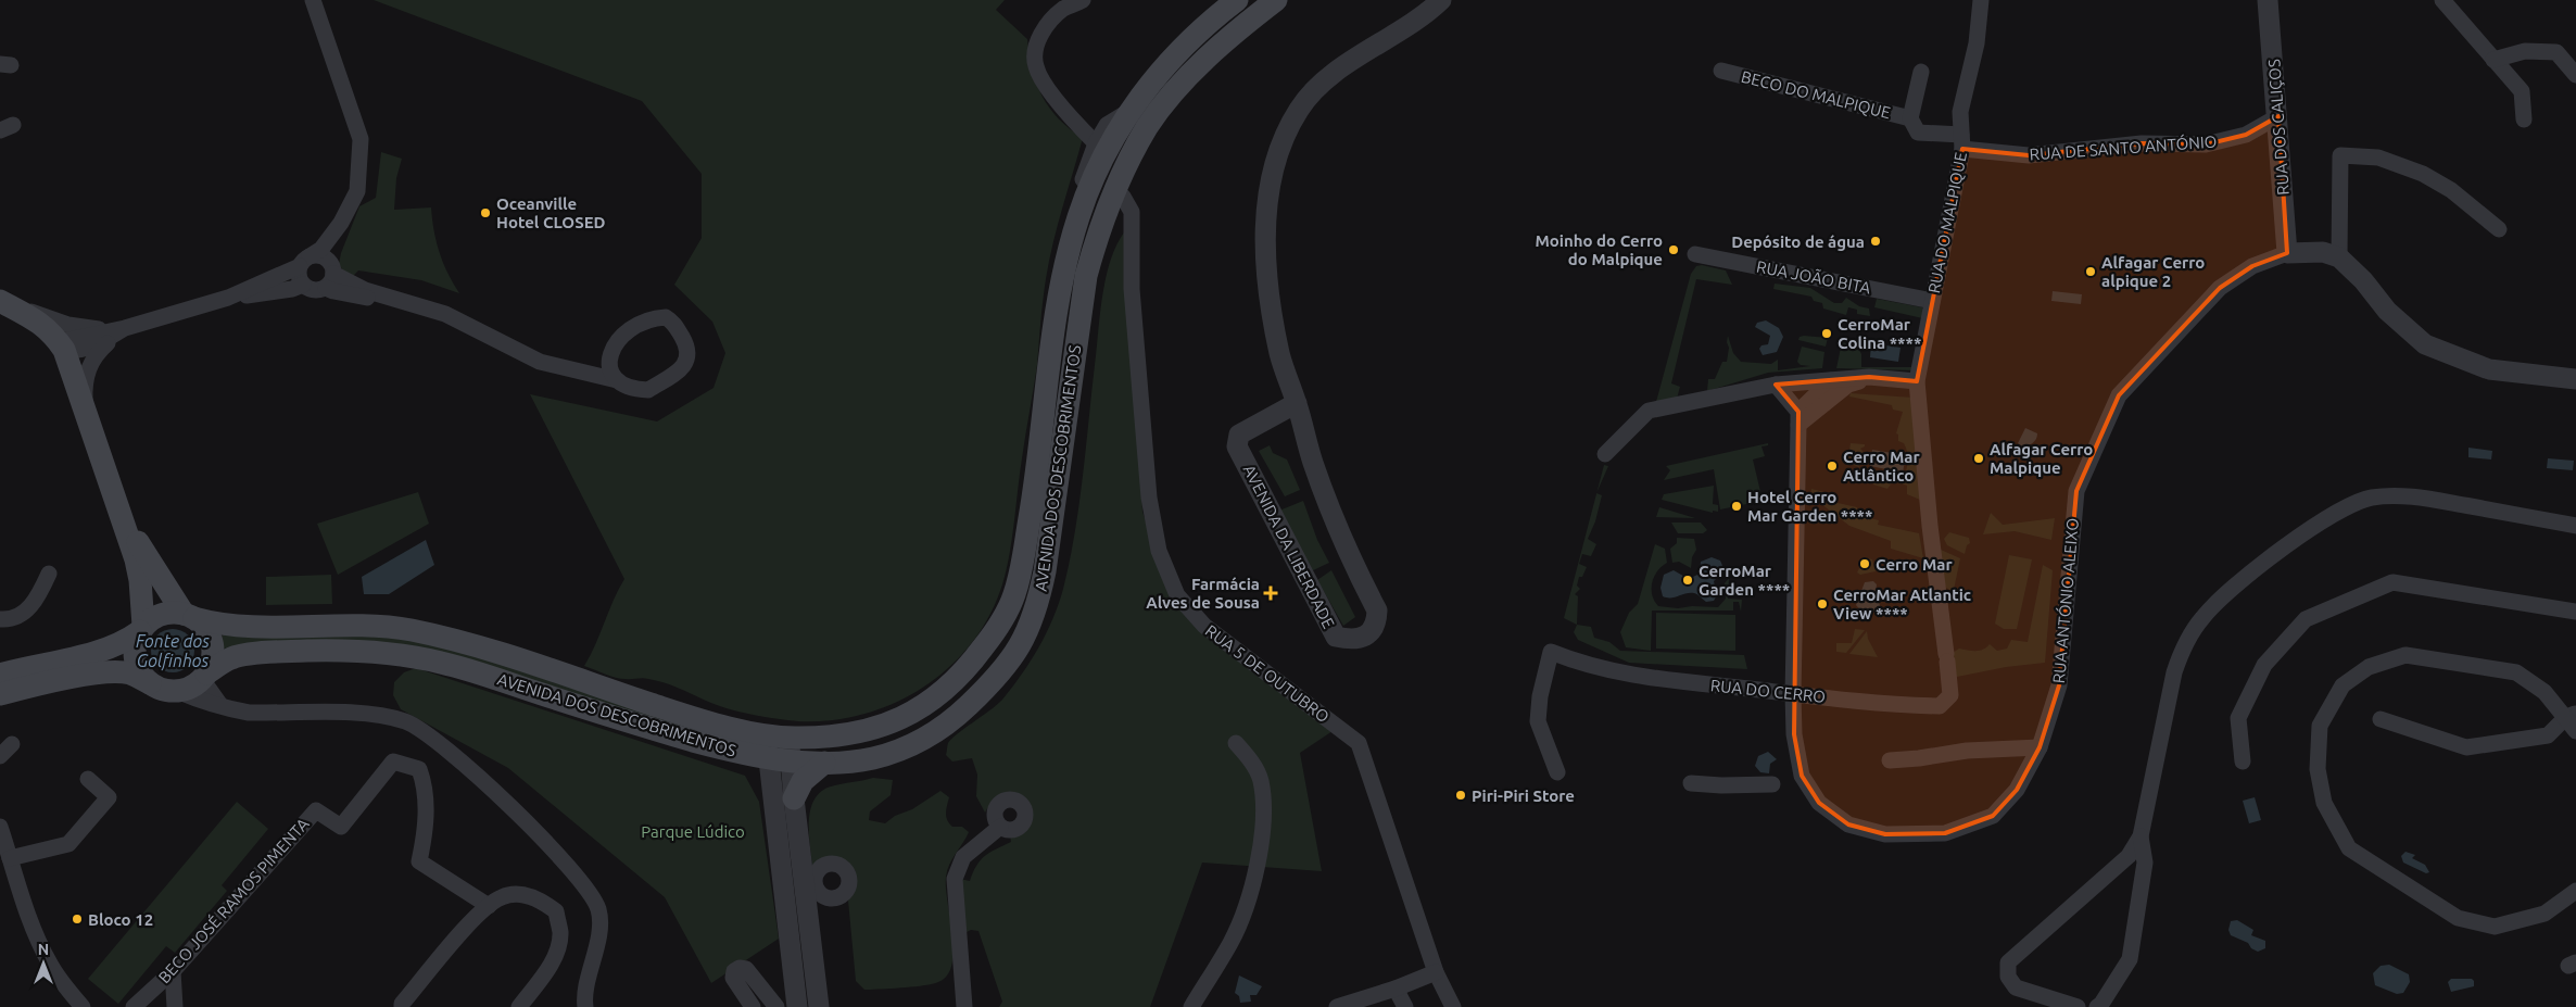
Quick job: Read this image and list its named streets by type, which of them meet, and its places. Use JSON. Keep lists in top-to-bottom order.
{
  "streets": {
    "main road": ["AVENIDA DOS DESCOBRIMENTOS"],
    "street": [
      "BECO DO MALPIQUE",
      "RUA DOS CALIÇOS",
      "RUA DE SANTO ANTÓNIO",
      "RUA DO MALPIQUE",
      "RUA JOÃO BITA",
      "AVENIDA DA LIBERDADE",
      "RUA ANTÓNIO ALEIXO",
      "RUA 5 DE OUTUBRO",
      "RUA DO CERRO",
      "BECO JOSÉ RAMOS PIMENTA"
    ]
  },
  "crossings": [
    ["BECO DO MALPIQUE", "RUA DE SANTO ANTÓNIO"],
    ["BECO DO MALPIQUE", "RUA DO MALPIQUE"],
    ["RUA DOS CALIÇOS", "RUA DE SANTO ANTÓNIO"],
    ["RUA DOS CALIÇOS", "RUA ANTÓNIO ALEIXO"],
    ["RUA DE SANTO ANTÓNIO", "RUA DO MALPIQUE"],
    ["RUA DO MALPIQUE", "RUA JOÃO BITA"],
    ["RUA DO MALPIQUE", "RUA DO CERRO"],
    ["RUA ANTÓNIO ALEIXO", "RUA DO CERRO"]
  ],
  "water": ["Fonte dos Golfinhos"],
  "parks": ["Parque Lúdico"],
  "places": {
    "other": [
      "Oceanville Hotel CLOSED",
      "Depósito de água",
      "Moinho do Cerro do Malpique",
      "Alfagar Cerro alpique 2",
      "CerroMar Colina ****",
      "Alfagar Cerro Malpique",
      "Cerro Mar Atlântico",
      "Hotel Cerro Mar Garden ****",
      "Cerro Mar",
      "CerroMar Garden ****",
      "CerroMar Atlantic View ****",
      "Piri-Piri Store",
      "Bloco 12"
    ],
    "health": ["Farmácia Alves de Sousa"]
  },
  "north": "top"
}
